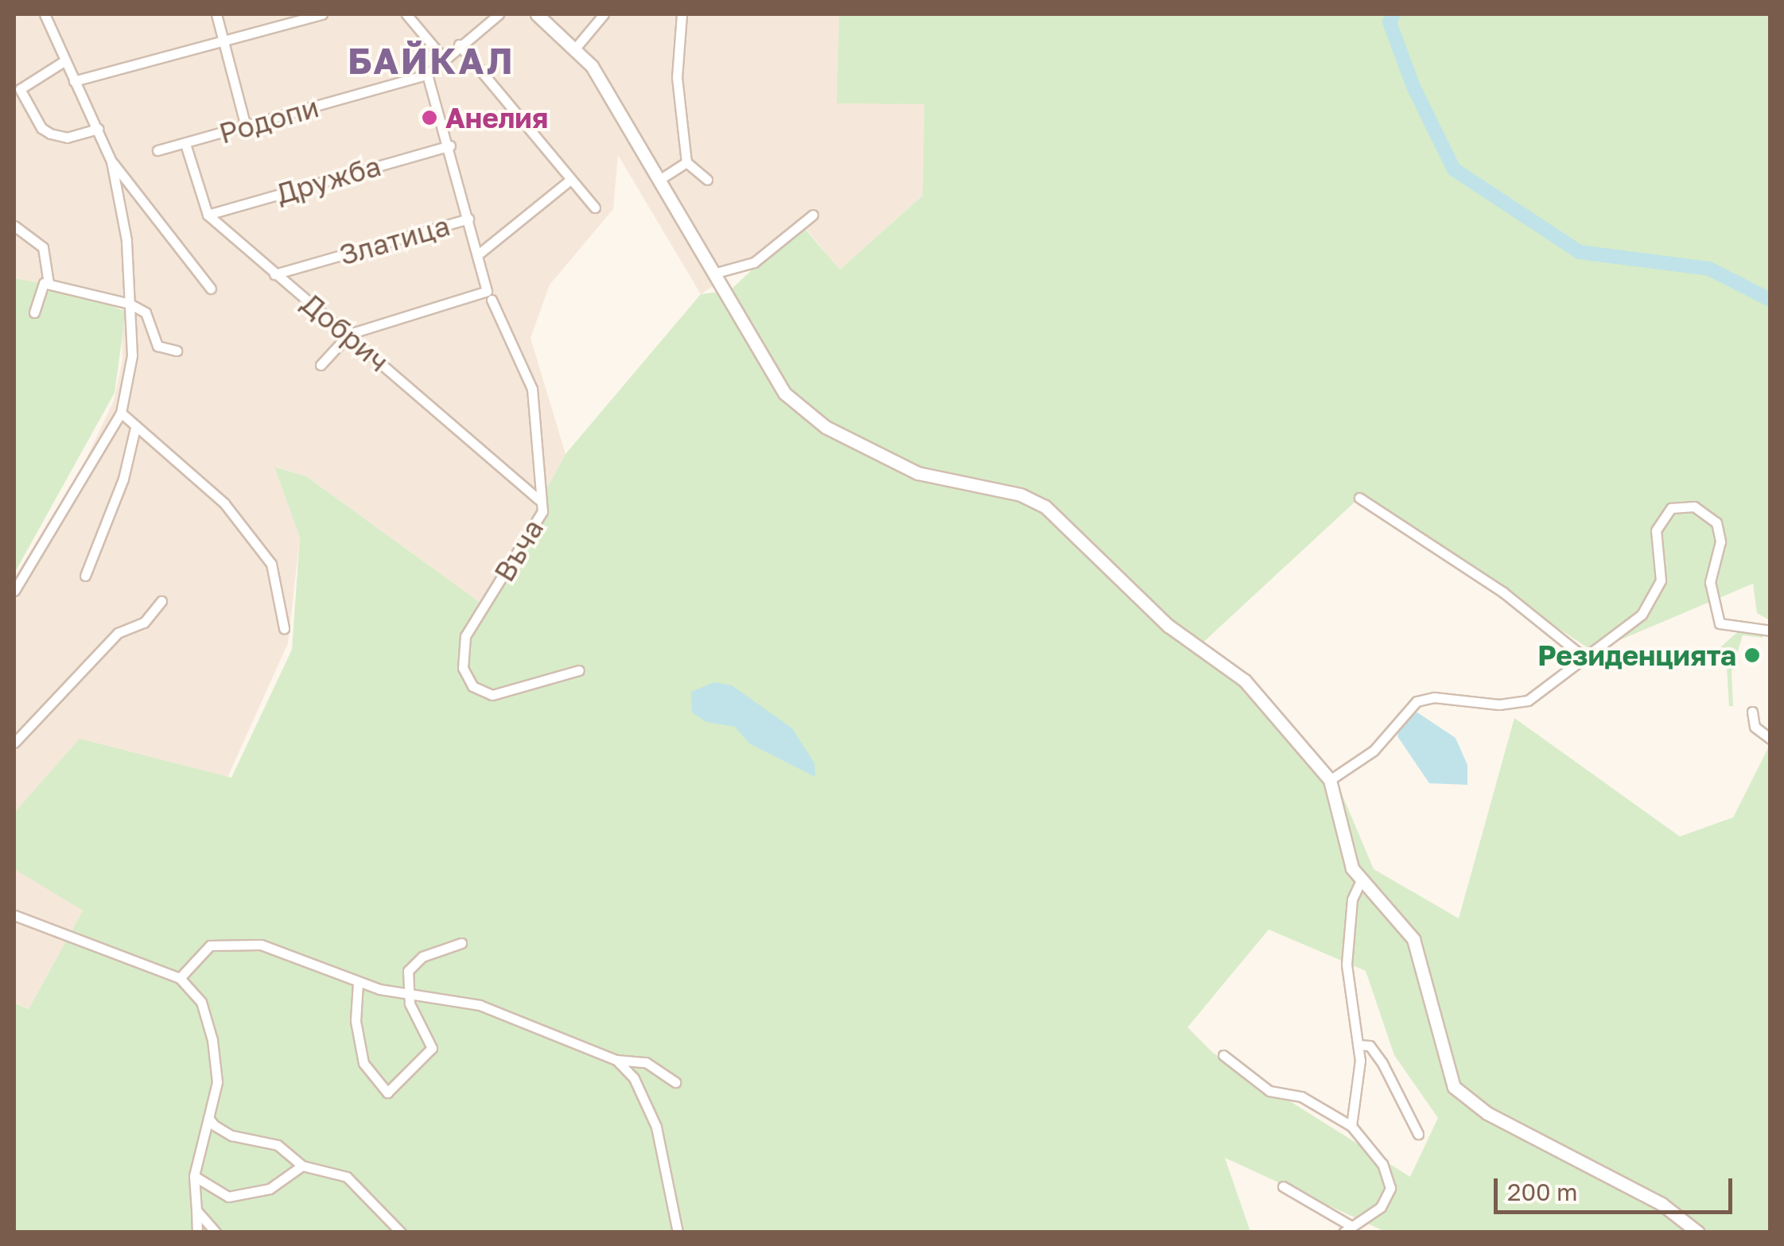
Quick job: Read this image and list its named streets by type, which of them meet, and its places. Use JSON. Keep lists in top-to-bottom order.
{
  "streets": {
    "street": [
      "Родопи",
      "Дружба",
      "Златица",
      "Добрич",
      "Въча"
    ]
  },
  "crossings": [
    ["Родопи", "Въча"],
    ["Дружба", "Добрич"],
    ["Дружба", "Въча"],
    ["Златица", "Добрич"],
    ["Златица", "Въча"],
    ["Добрич", "Въча"]
  ],
  "districts": ["БАЙКАЛ"],
  "places": ["Анелия", "Резиденцията"],
  "scale_bar": "200 m"
}
